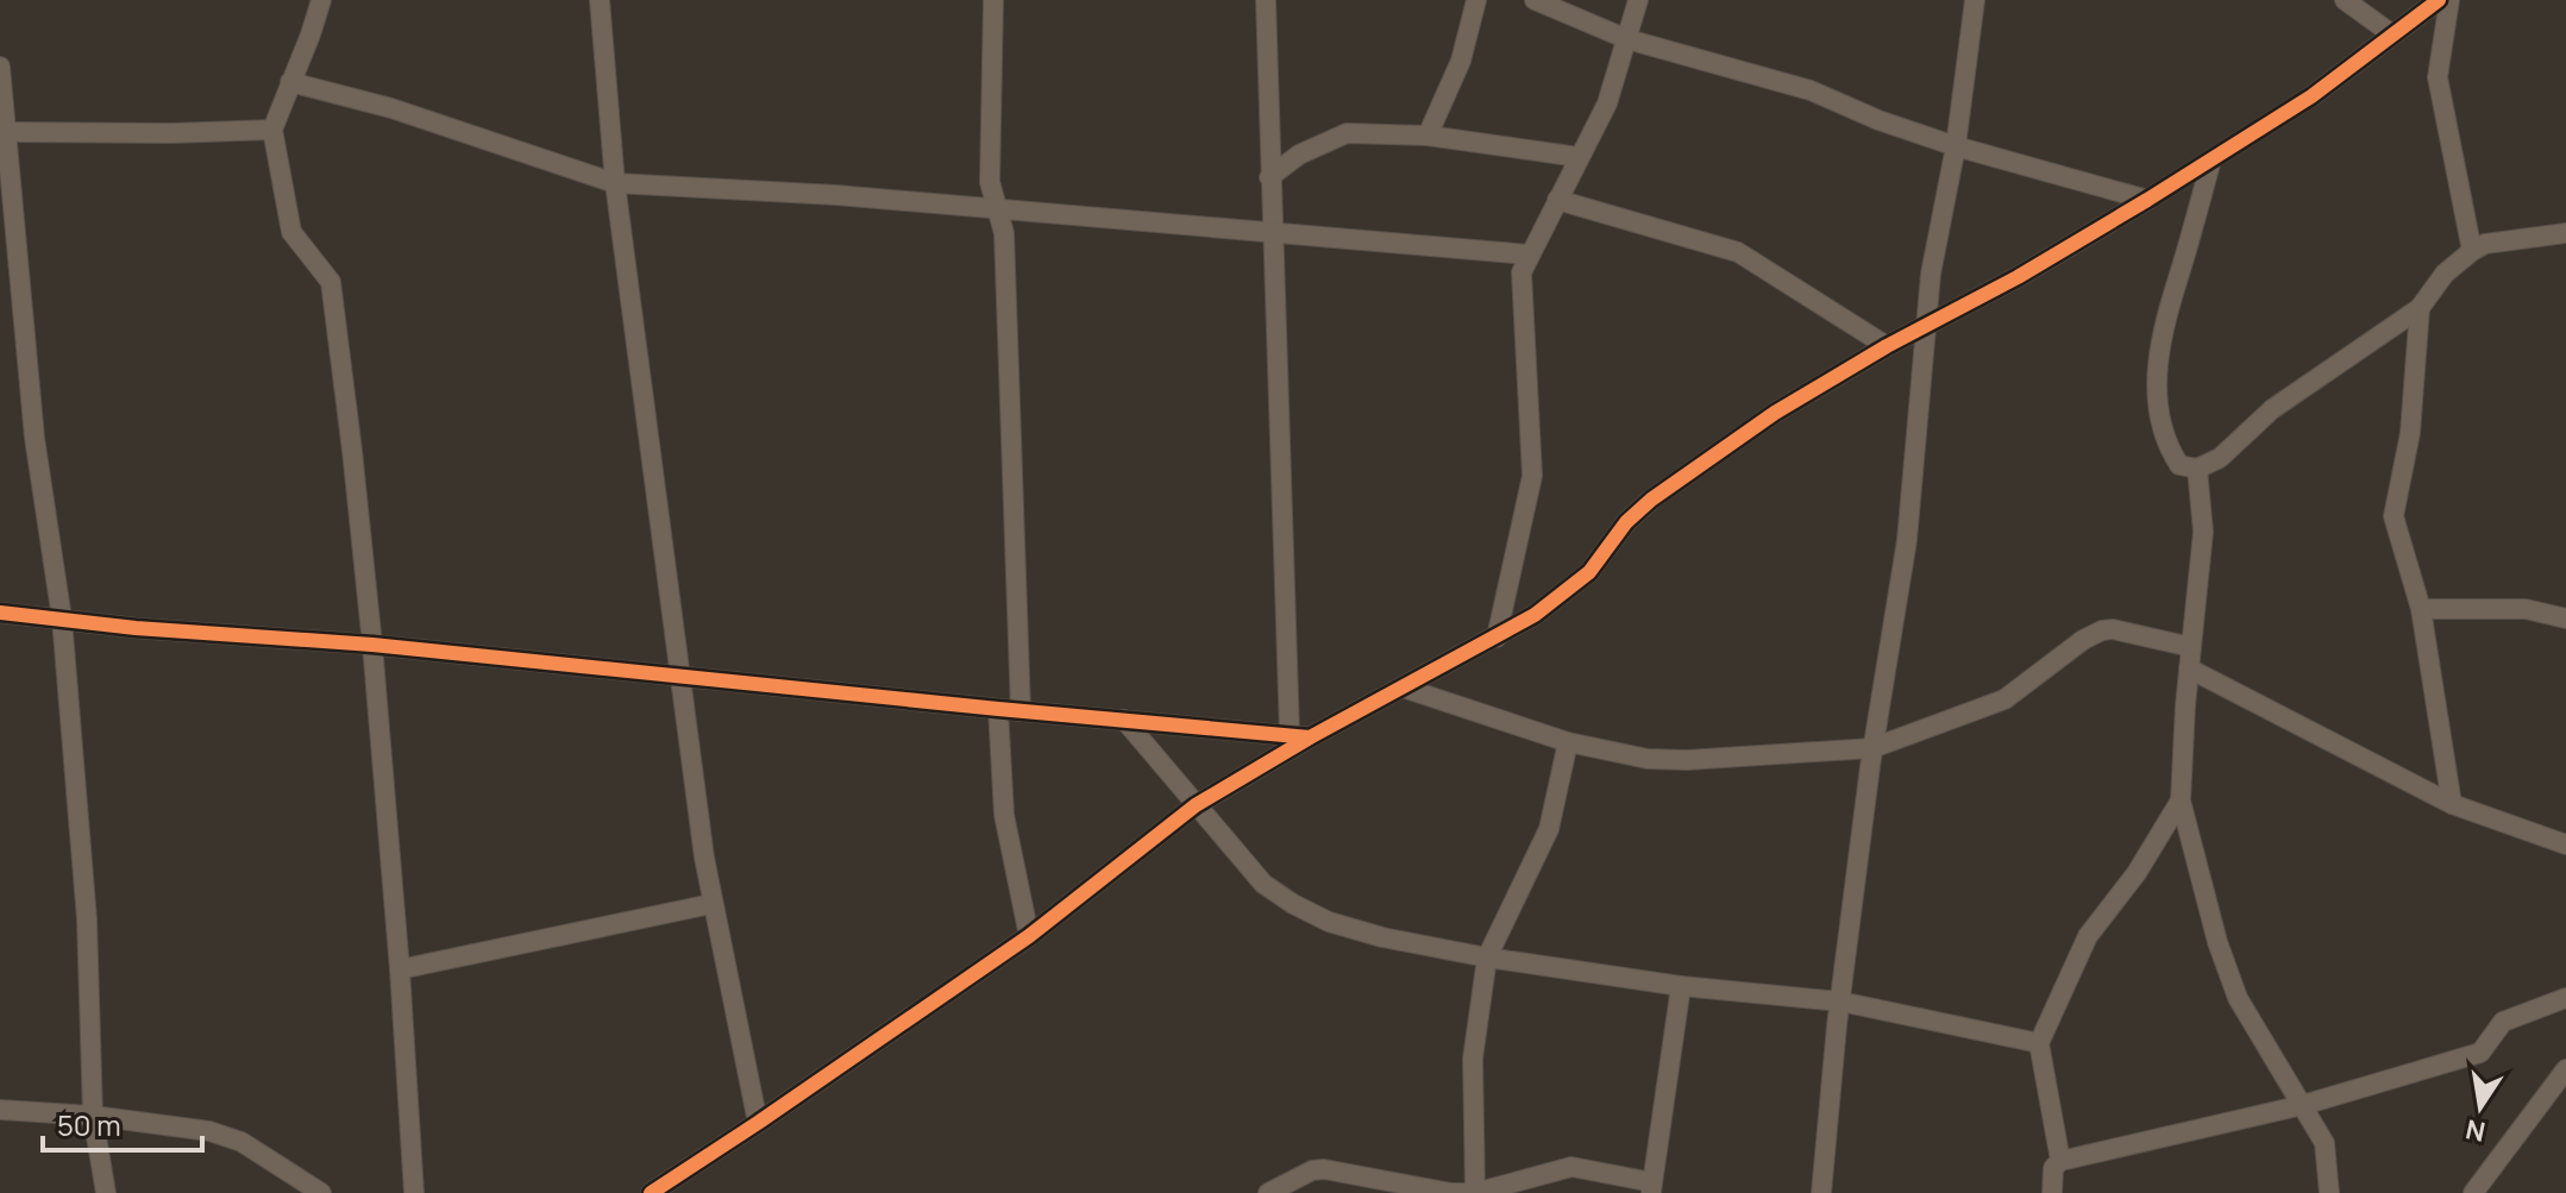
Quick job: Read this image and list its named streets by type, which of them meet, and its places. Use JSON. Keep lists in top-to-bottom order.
{
  "scale_bar": "50 m",
  "north": "bottom"
}
